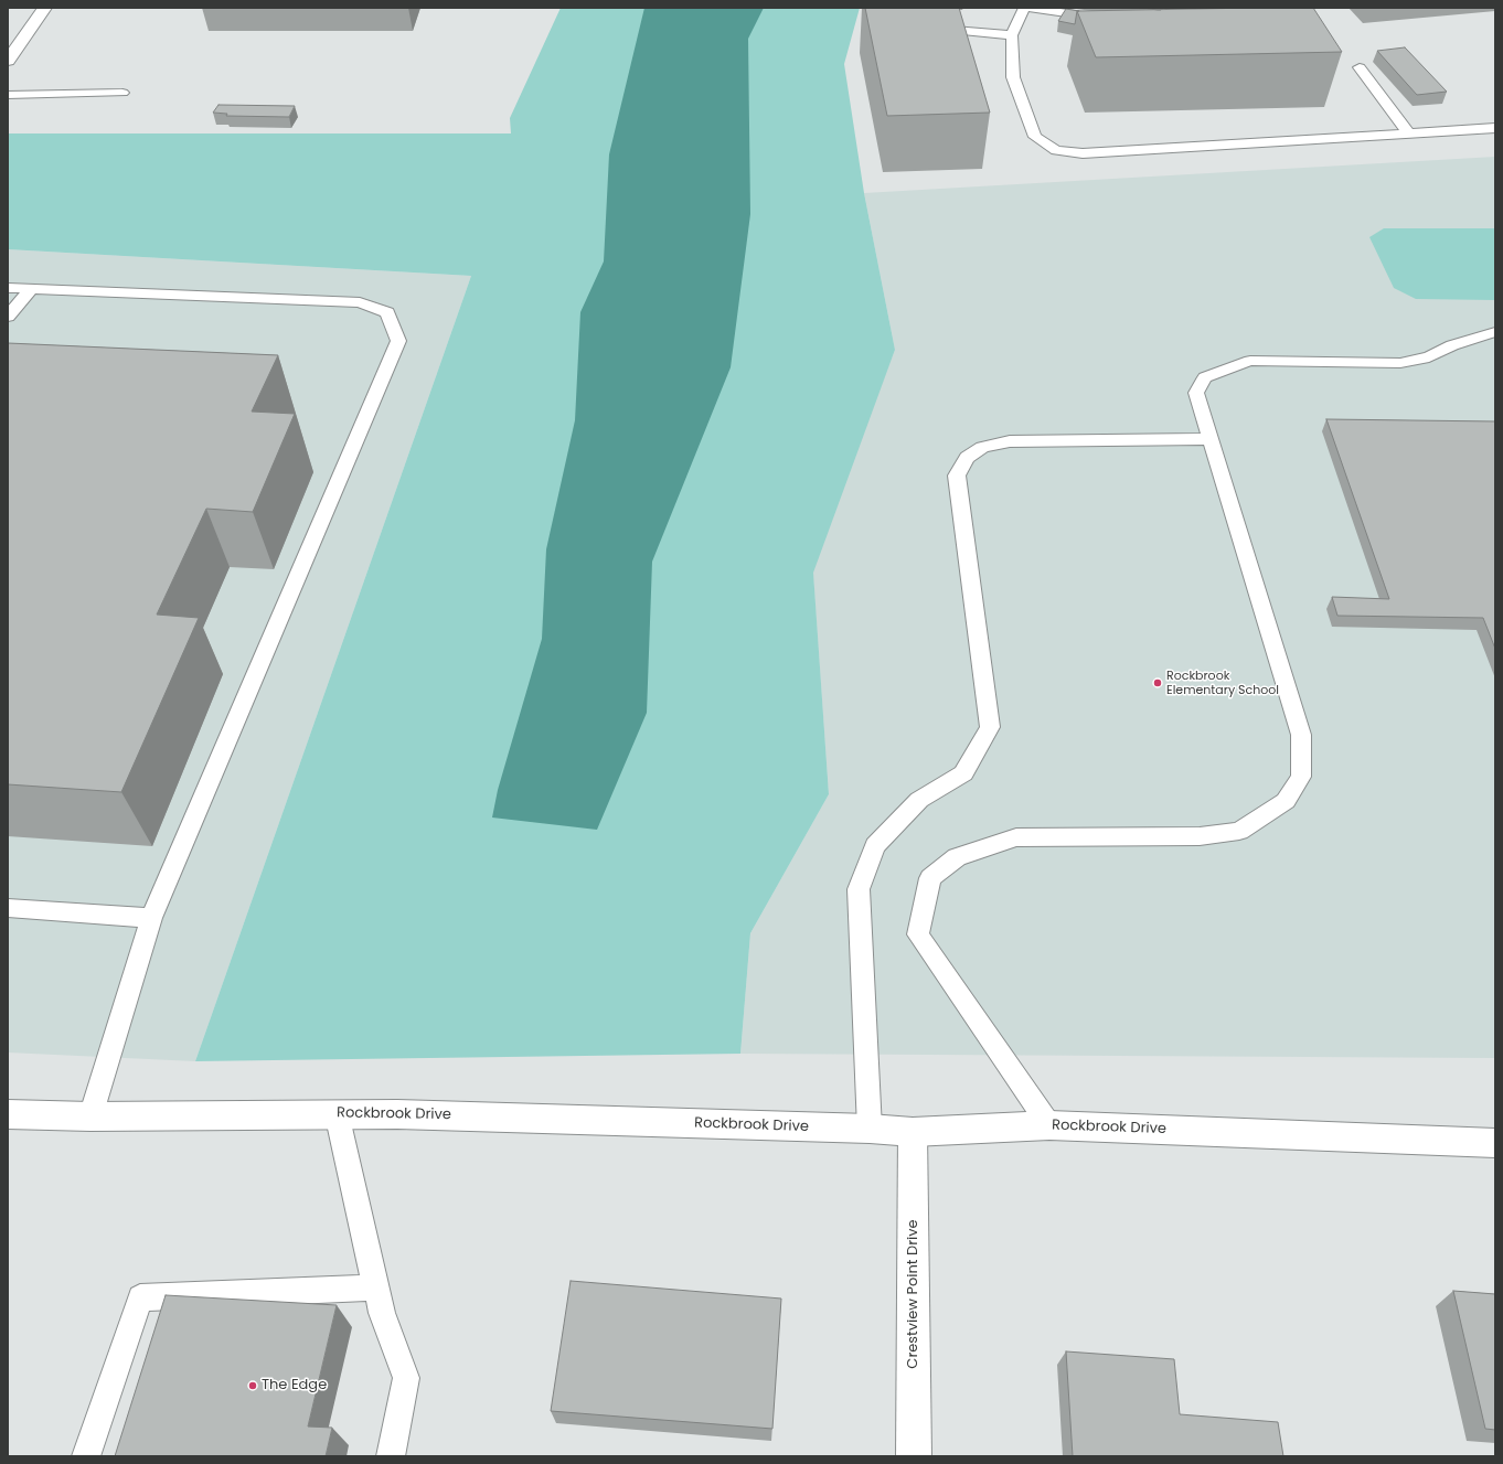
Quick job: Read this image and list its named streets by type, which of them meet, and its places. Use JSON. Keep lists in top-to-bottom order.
{
  "streets": {
    "street": ["Rockbrook Drive", "Crestview Point Drive"]
  },
  "crossings": [
    ["Rockbrook Drive", "Crestview Point Drive"]
  ],
  "places": ["Rockbrook Elementary School", "The Edge"]
}
